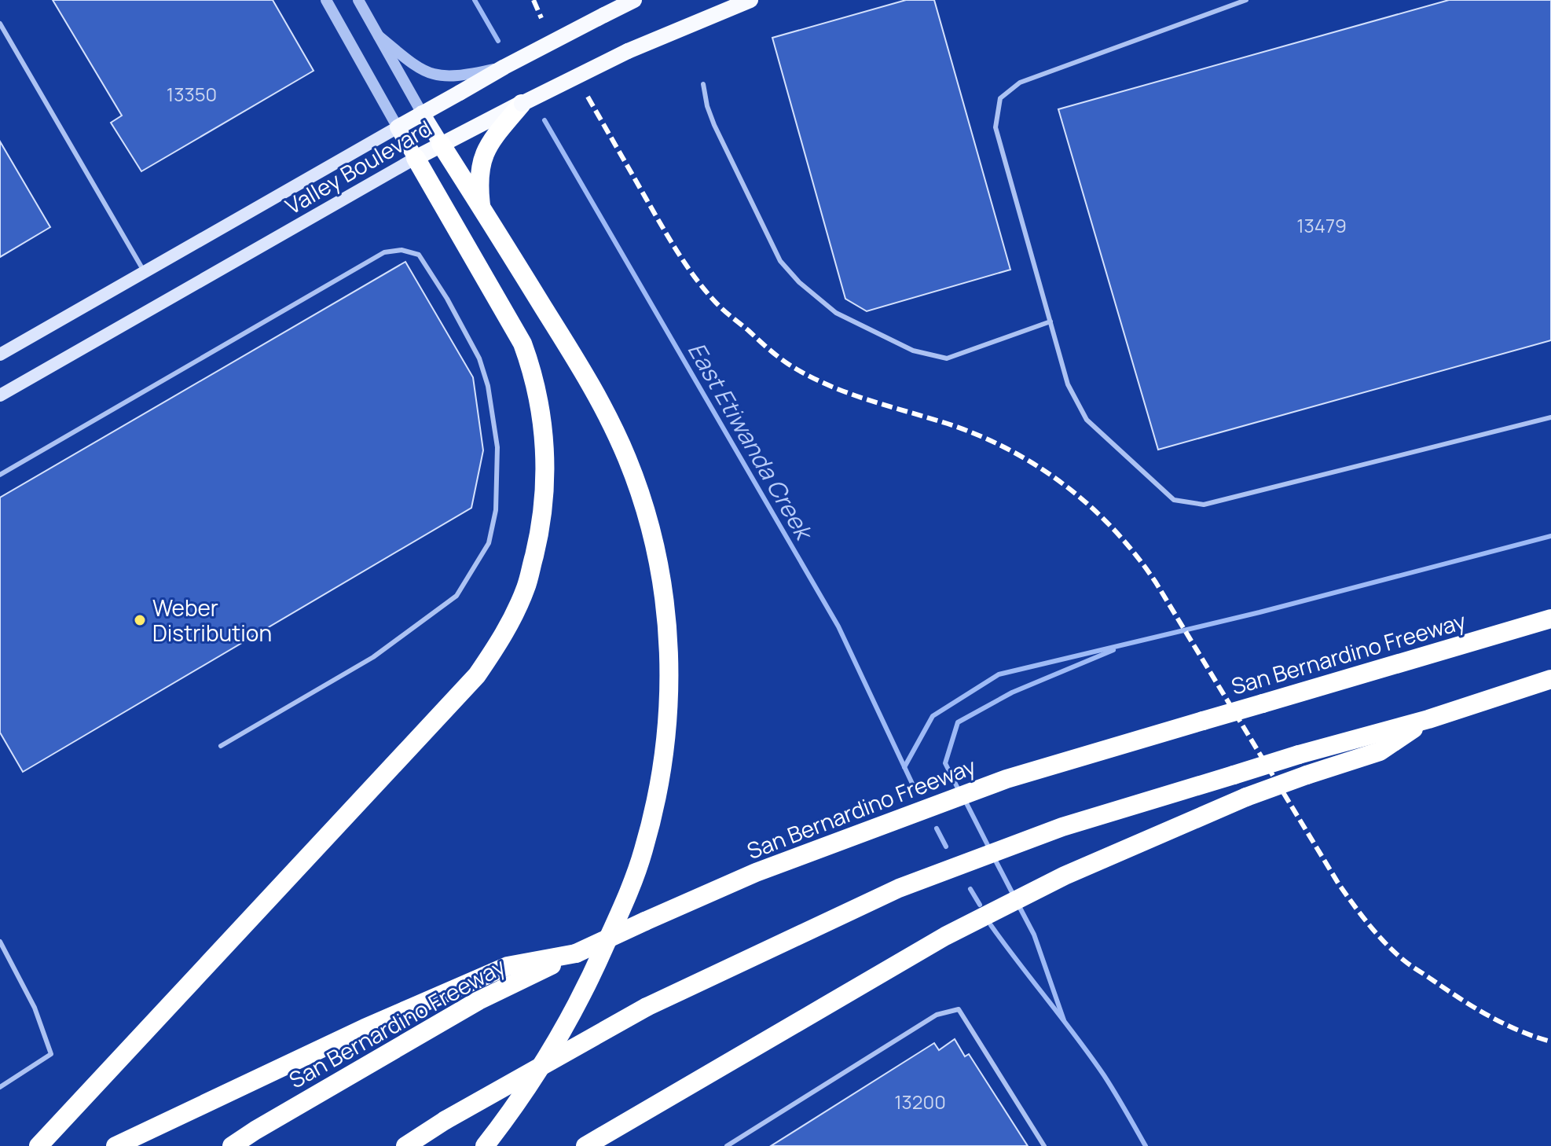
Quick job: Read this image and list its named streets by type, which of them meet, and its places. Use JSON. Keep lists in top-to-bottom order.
{
  "streets": {
    "highway": ["San Bernardino Freeway"],
    "main road": ["Valley Boulevard"]
  },
  "water": ["East Etiwanda Creek"],
  "places": ["Weber Distribution"],
  "house_numbers": ["13350", "13479", "13200"]
}
